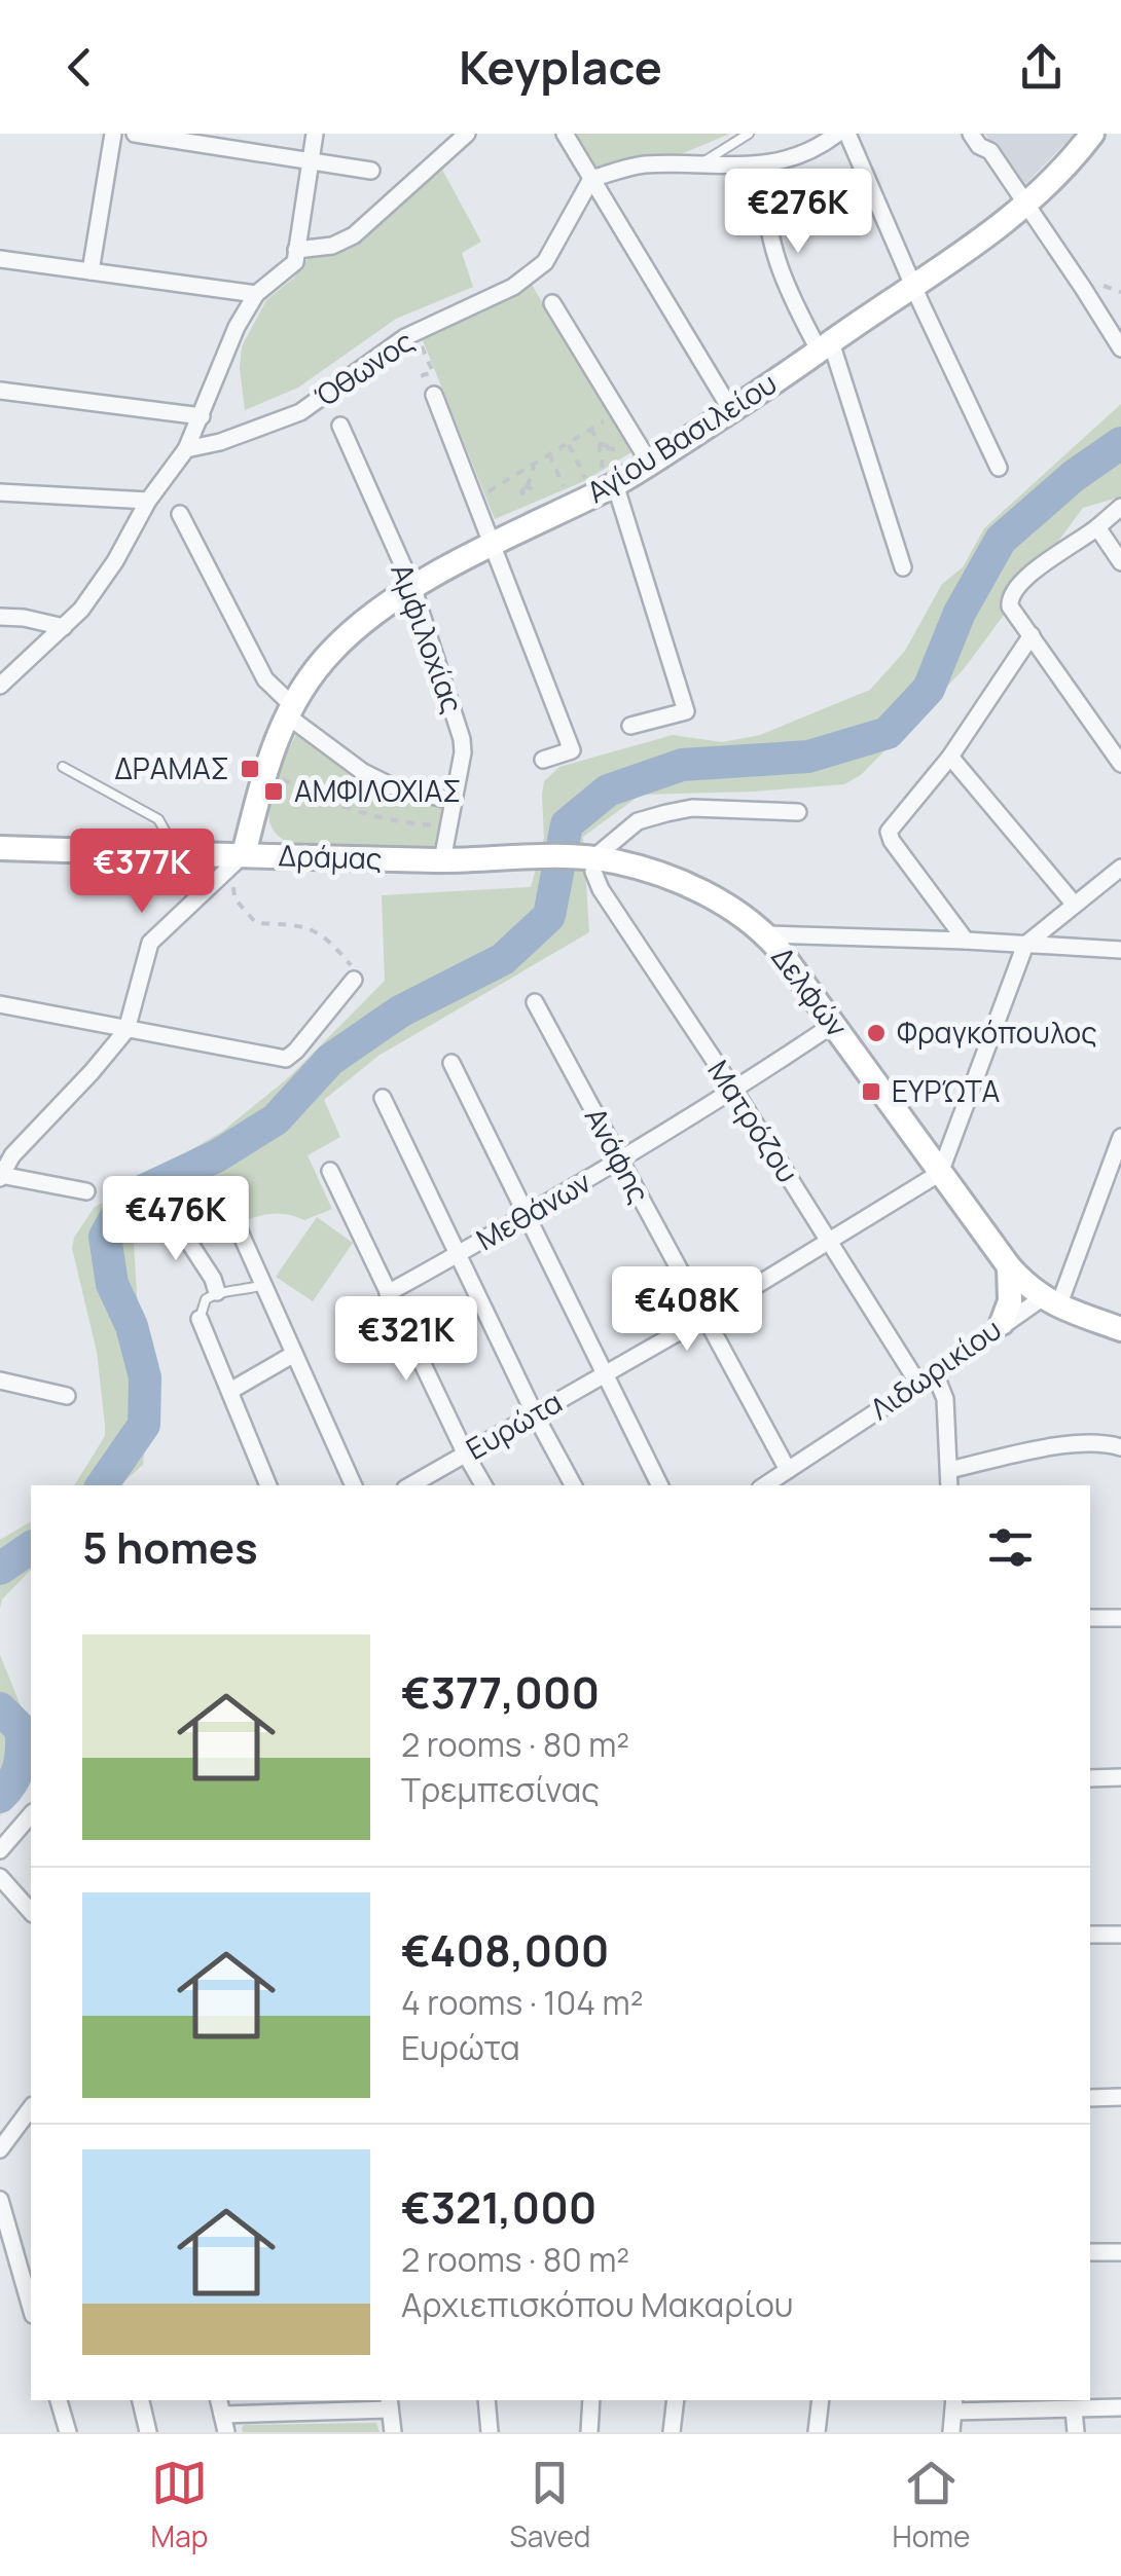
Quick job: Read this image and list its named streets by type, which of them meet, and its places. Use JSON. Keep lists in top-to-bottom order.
{
  "streets": {
    "street": [
      "Όθωνος",
      "Αγίου Βασιλείου",
      "Αμφιλοχίας",
      "Δράμας",
      "Δελφών",
      "Ματρόζου",
      "Ανάφης",
      "Μεθάνων",
      "Λιδωρικίου",
      "Ευρώτα"
    ]
  },
  "crossings": [
    ["Αγίου Βασιλείου", "Αμφιλοχίας"],
    ["Αγίου Βασιλείου", "Δράμας"],
    ["Αμφιλοχίας", "Δράμας"],
    ["Δράμας", "Δελφών"],
    ["Δελφών", "Ματρόζου"],
    ["Δελφών", "Μεθάνων"],
    ["Δελφών", "Λιδωρικίου"],
    ["Δελφών", "Ευρώτα"],
    ["Ματρόζου", "Μεθάνων"],
    ["Ματρόζου", "Λιδωρικίου"],
    ["Ματρόζου", "Ευρώτα"],
    ["Ανάφης", "Μεθάνων"],
    ["Ανάφης", "Λιδωρικίου"],
    ["Ανάφης", "Ευρώτα"]
  ],
  "places": {
    "transit": ["ΔΡΑΜΑΣ", "ΑΜΦΙΛΟΧΙΑΣ", "ΕΥΡΏΤΑ"],
    "other": ["Φραγκόπουλος"]
  },
  "page": {
    "header": "Keyplace",
    "price": [
      "€276K",
      "€377K",
      "€476K",
      "€408K",
      "€321K"
    ],
    "heading": "5 homes",
    "list": [
      {
        "name": "€377,000",
        "note": "2 rooms · 80 m² · Τρεμπεσίνας"
      },
      {
        "name": "€408,000",
        "note": "4 rooms · 104 m² · Ευρώτα"
      },
      {
        "name": "€321,000",
        "note": "2 rooms · 80 m² · Αρχιεπισκόπου Μακαρίου"
      }
    ],
    "tabs": ["Map", "Saved", "Home"]
  }
}
